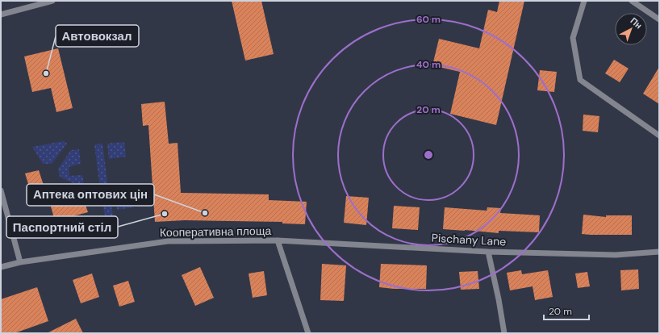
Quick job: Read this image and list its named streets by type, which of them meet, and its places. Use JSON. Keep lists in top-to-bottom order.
{
  "streets": {
    "street": ["Кооперативна площа", "Pischany Lane"]
  },
  "crossings": [
    ["Кооперативна площа", "Pischany Lane"]
  ],
  "places": ["Автовокзал", "Аптека оптових цін", "Паспортний стіл"],
  "scale_bar": "20 m",
  "north": "top right",
  "rings": ["60 m", "40 m", "20 m"]
}
